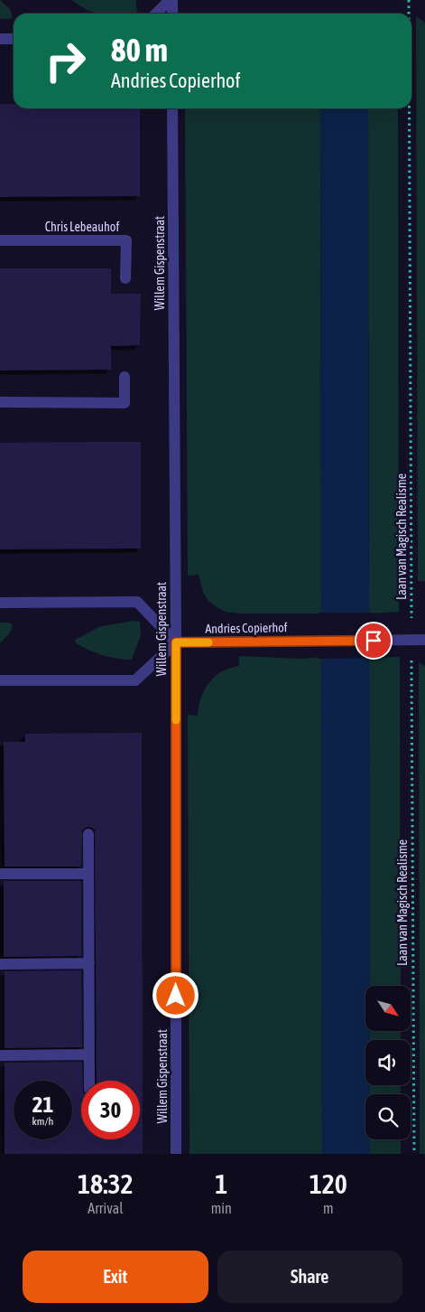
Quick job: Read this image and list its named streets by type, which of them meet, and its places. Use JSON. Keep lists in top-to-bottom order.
{
  "streets": {
    "street": ["Chris Lebeauhof", "Willem Gispenstraat", "Andries Copierhof"],
    "path": ["Laan van Magisch Realisme"]
  },
  "crossings": [
    ["Willem Gispenstraat", "Andries Copierhof"],
    ["Laan van Magisch Realisme", "Andries Copierhof"]
  ],
  "north": "bottom right",
  "page": {
    "turn": ["80 m", "Andries Copierhof"],
    "speed": "21 km/h",
    "limit": "30",
    "eta": [
      "18:32",
      "Arrival",
      "1",
      "min",
      "120",
      "m"
    ],
    "buttons": ["Exit", "Share"]
  }
}
